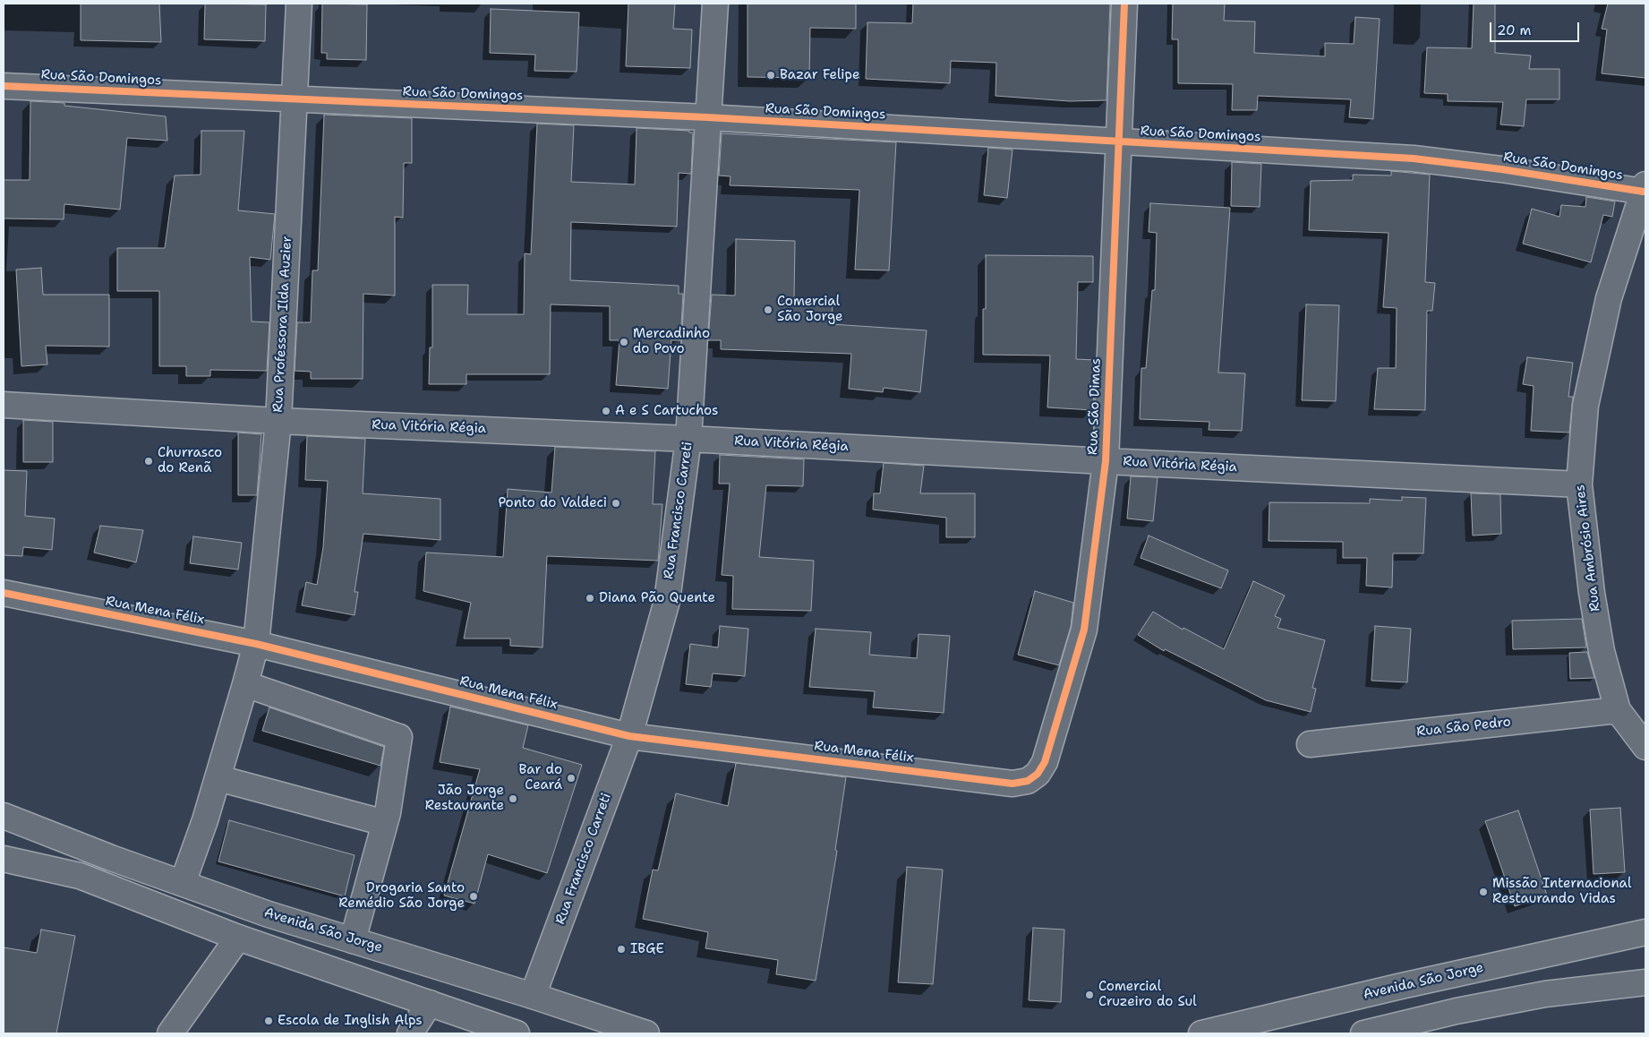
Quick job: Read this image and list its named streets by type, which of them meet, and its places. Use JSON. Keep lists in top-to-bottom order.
{
  "streets": {
    "street": [
      "Rua São Domingos",
      "Rua Professora Ilda Auzier",
      "Rua São Dimas",
      "Rua Vitória Régia",
      "Rua Francisco Carreti",
      "Rua Ambrósio Aires",
      "Rua Mena Félix",
      "Rua São Pedro",
      "Avenida São Jorge"
    ]
  },
  "crossings": [
    ["Rua São Domingos", "Rua Professora Ilda Auzier"],
    ["Rua São Domingos", "Rua São Dimas"],
    ["Rua São Domingos", "Rua Francisco Carreti"],
    ["Rua São Domingos", "Rua Ambrósio Aires"],
    ["Rua Professora Ilda Auzier", "Rua Vitória Régia"],
    ["Rua Professora Ilda Auzier", "Rua Mena Félix"],
    ["Rua Professora Ilda Auzier", "Avenida São Jorge"],
    ["Rua São Dimas", "Rua Vitória Régia"],
    ["Rua São Dimas", "Rua Mena Félix"],
    ["Rua Vitória Régia", "Rua Francisco Carreti"],
    ["Rua Vitória Régia", "Rua Ambrósio Aires"],
    ["Rua Francisco Carreti", "Rua Mena Félix"],
    ["Rua Francisco Carreti", "Avenida São Jorge"],
    ["Rua Ambrósio Aires", "Rua São Pedro"]
  ],
  "places": [
    "Bazar Felipe",
    "Comercial São Jorge",
    "Mercadinho do Povo",
    "A e S Cartuchos",
    "Churrasco do Renã",
    "Ponto do Valdeci",
    "Diana Pão Quente",
    "Bar do Ceará",
    "Jão Jorge Restaurante",
    "Missão Internacional Restaurando Vidas",
    "Drogaria Santo Remédio São Jorge",
    "IBGE",
    "Comercial Cruzeiro do Sul",
    "Escola de Inglish Alps"
  ],
  "scale_bar": "20 m"
}
